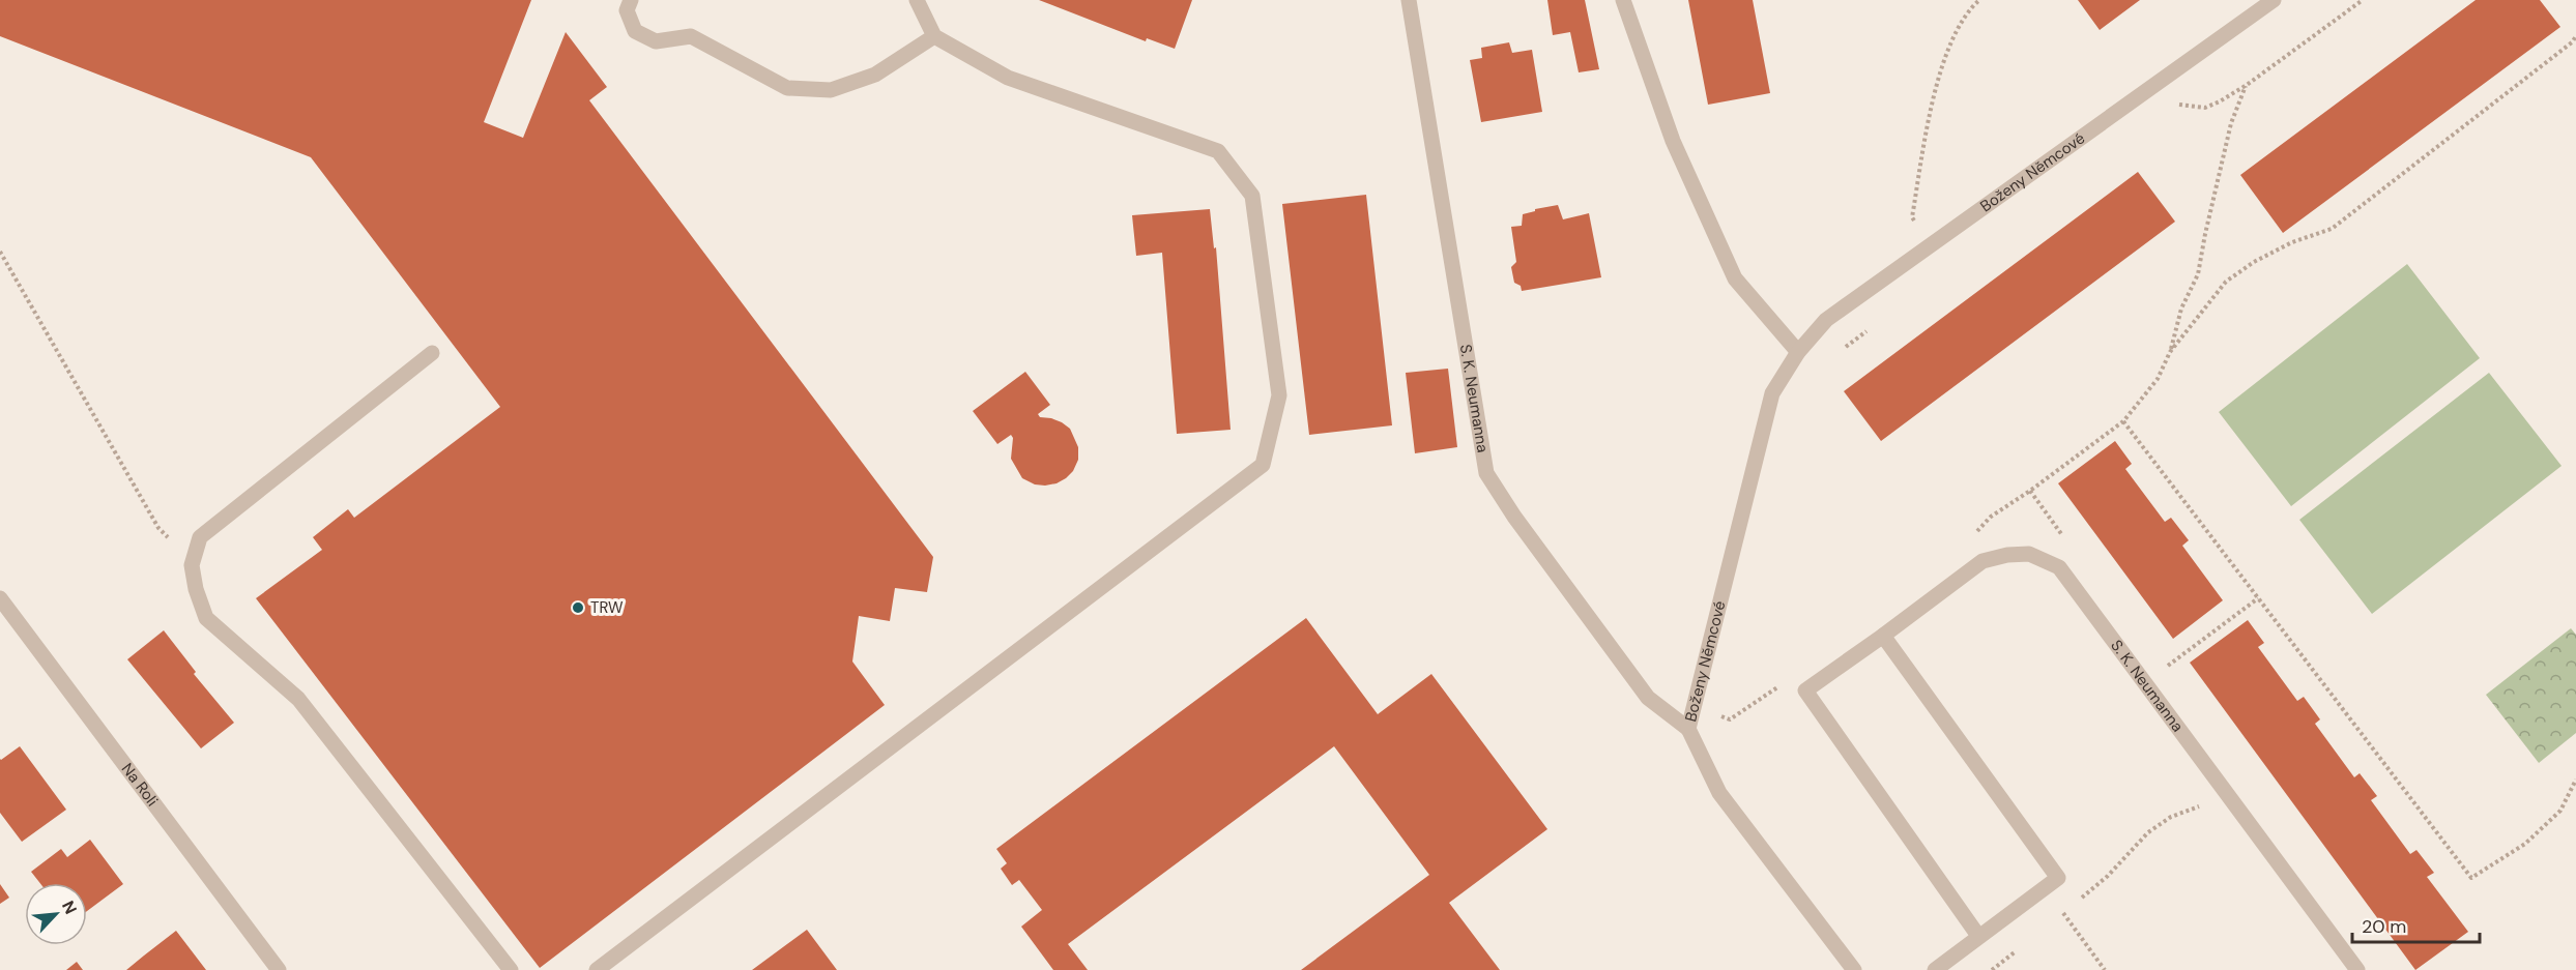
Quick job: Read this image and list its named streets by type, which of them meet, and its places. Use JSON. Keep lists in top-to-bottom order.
{
  "streets": {
    "street": ["Boženy Němcové", "S. K. Neumanna", "Na Roli"]
  },
  "crossings": [
    ["Boženy Němcové", "S. K. Neumanna"]
  ],
  "places": ["TRW"],
  "scale_bar": "20 m",
  "north": "top right"
}
